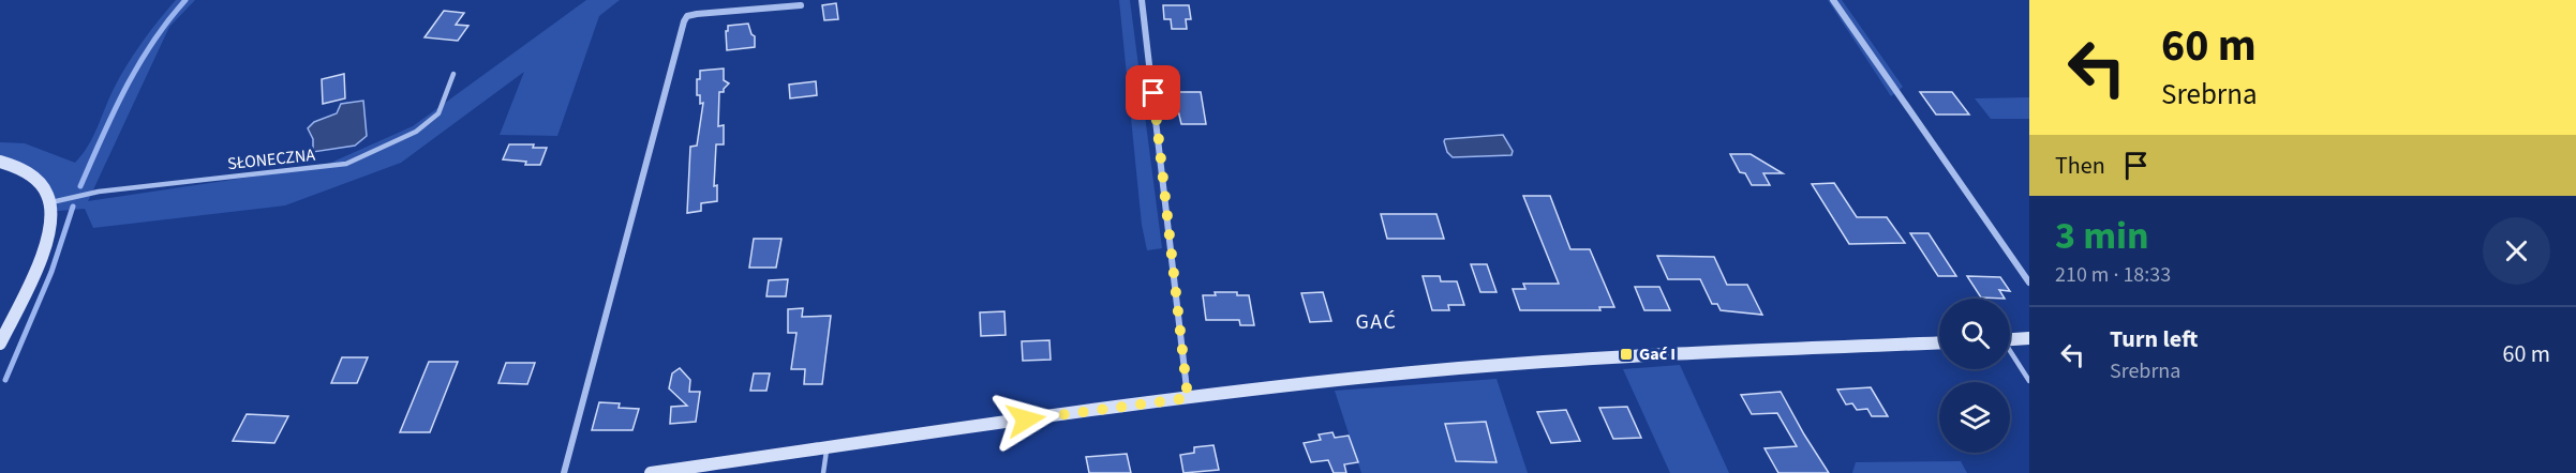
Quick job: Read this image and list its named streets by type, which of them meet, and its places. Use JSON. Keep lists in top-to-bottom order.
{
  "streets": {
    "lane": ["SŁONECZNA"]
  },
  "districts": ["GAĆ"],
  "places": {
    "transit": ["Gać I"]
  },
  "page": {
    "turn": ["60 m", "Srebrna"],
    "then": "Then",
    "heading": ["3 min", "210 m · 18:33"],
    "list": [
      {
        "name": "Turn left",
        "note": "Srebrna",
        "value": "60 m"
      }
    ]
  }
}
